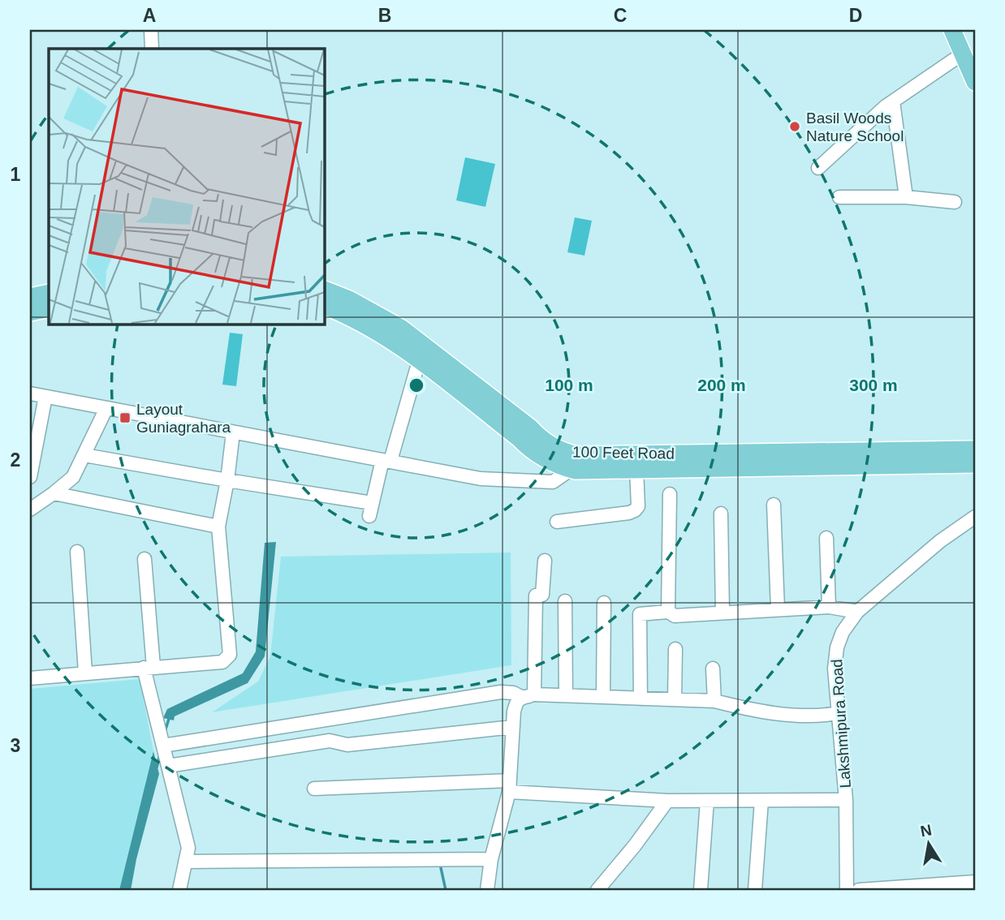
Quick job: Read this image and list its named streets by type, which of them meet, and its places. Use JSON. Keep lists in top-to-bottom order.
{
  "streets": {
    "main road": ["100 Feet Road"],
    "street": ["Lakshmipura Road"]
  },
  "places": {
    "other": ["Basil Woods Nature School"],
    "transit": ["Layout Guniagrahara"]
  },
  "north": "top",
  "grid": {
    "columns": [
      "A",
      "B",
      "C",
      "D"
    ],
    "rows": ["1", "2", "3"]
  },
  "rings": ["100 m", "200 m", "300 m"]
}
